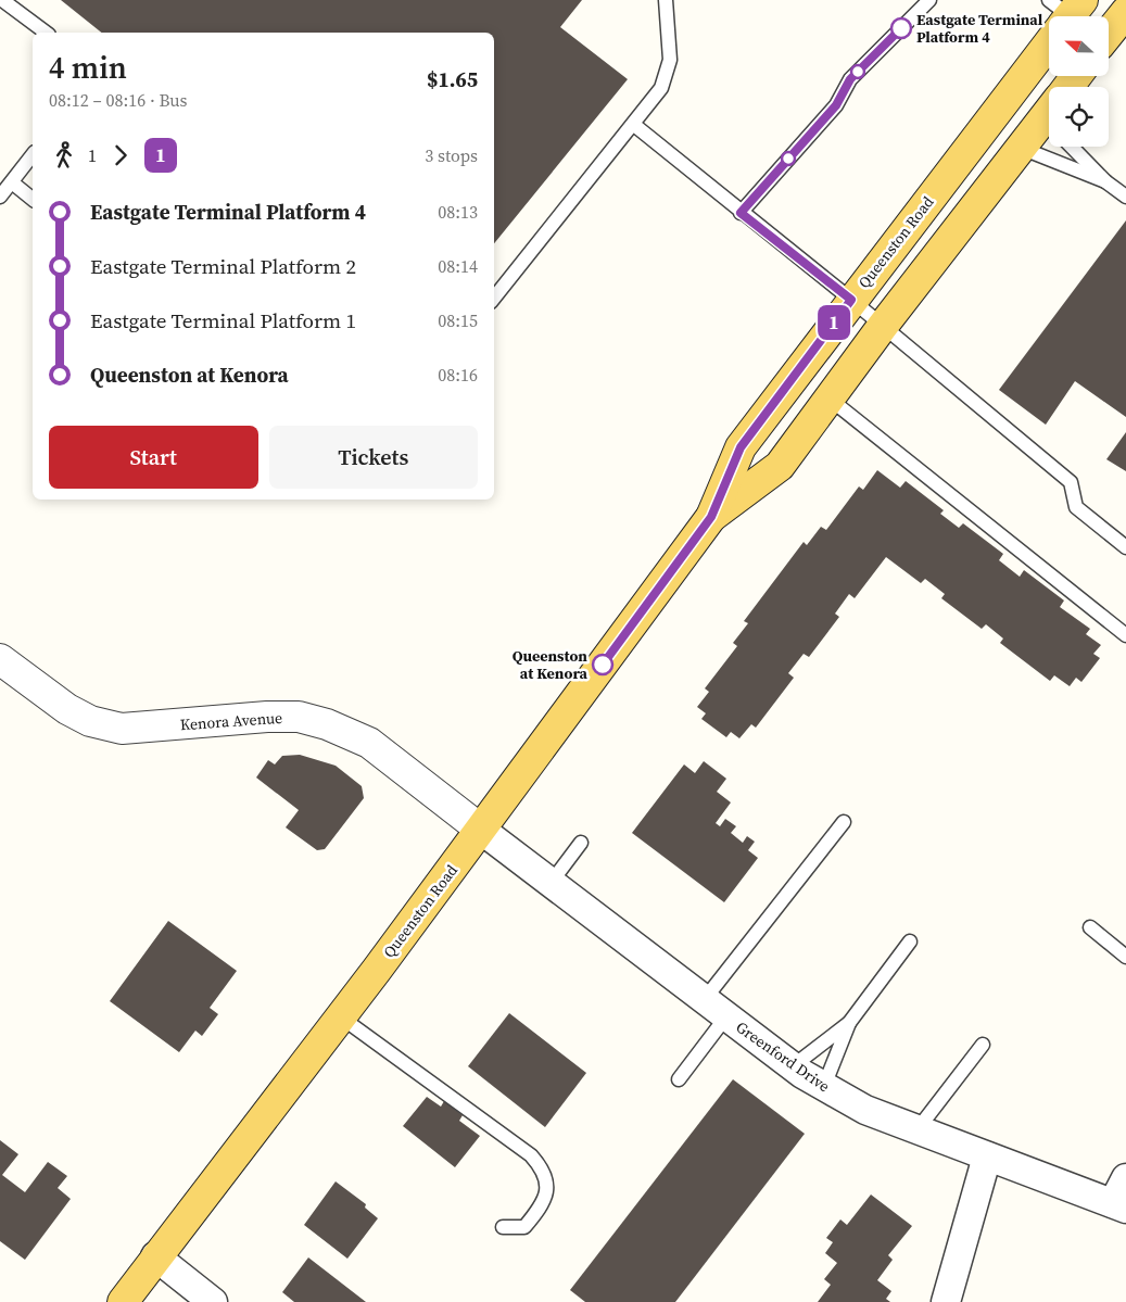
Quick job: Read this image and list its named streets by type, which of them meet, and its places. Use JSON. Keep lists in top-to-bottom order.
{
  "streets": {
    "main road": ["Queenston Road"],
    "street": ["Kenora Avenue", "Greenford Drive"]
  },
  "crossings": [
    ["Queenston Road", "Kenora Avenue"],
    ["Queenston Road", "Greenford Drive"],
    ["Kenora Avenue", "Greenford Drive"]
  ],
  "places": ["Eastgate Terminal Platform 4", "Queenston at Kenora"],
  "lines": ["bus line 1"],
  "north": "left",
  "page": {
    "on_map": "1",
    "heading": ["4 min", "08:12 – 08:16 · Bus", "$1.65"],
    "legs": ["1", "1", "3 stops"],
    "list": [
      {
        "name": "Eastgate Terminal Platform 4",
        "value": "08:13"
      },
      {
        "name": "Eastgate Terminal Platform 2",
        "value": "08:14"
      },
      {
        "name": "Eastgate Terminal Platform 1",
        "value": "08:15"
      },
      {
        "name": "Queenston at Kenora",
        "value": "08:16"
      }
    ],
    "buttons": ["Start", "Tickets"]
  }
}
